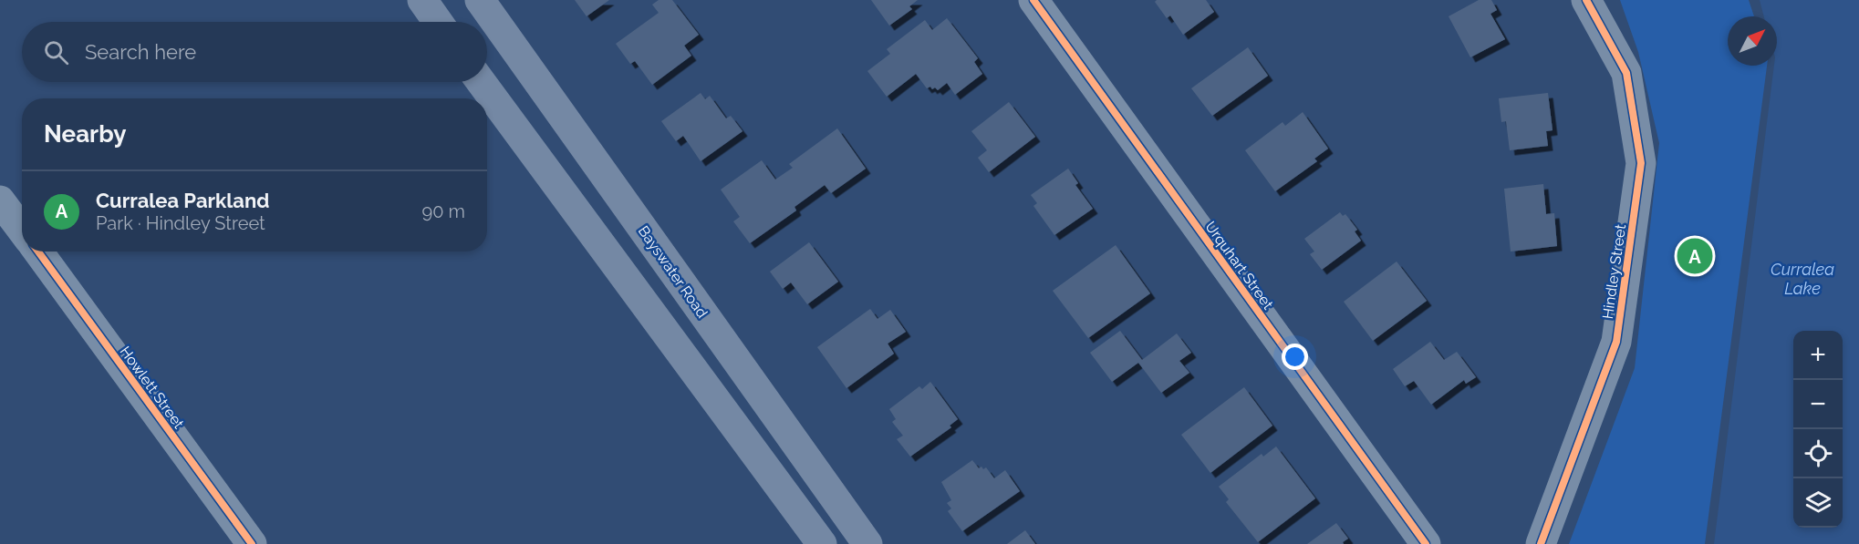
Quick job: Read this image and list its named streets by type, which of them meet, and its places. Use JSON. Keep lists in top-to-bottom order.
{
  "streets": {
    "main road": ["Bayswater Road"],
    "street": ["Urquhart Street", "Hindley Street", "Howlett Street"]
  },
  "water": ["Curralea Lake"],
  "north": "top right",
  "page": {
    "search": "Search here",
    "heading": "Nearby",
    "list": [
      {
        "mark": "A",
        "name": "Curralea Parkland",
        "note": "Park · Hindley Street",
        "value": "90 m"
      }
    ],
    "pins": "A",
    "map_buttons": ["+", "−"]
  }
}
